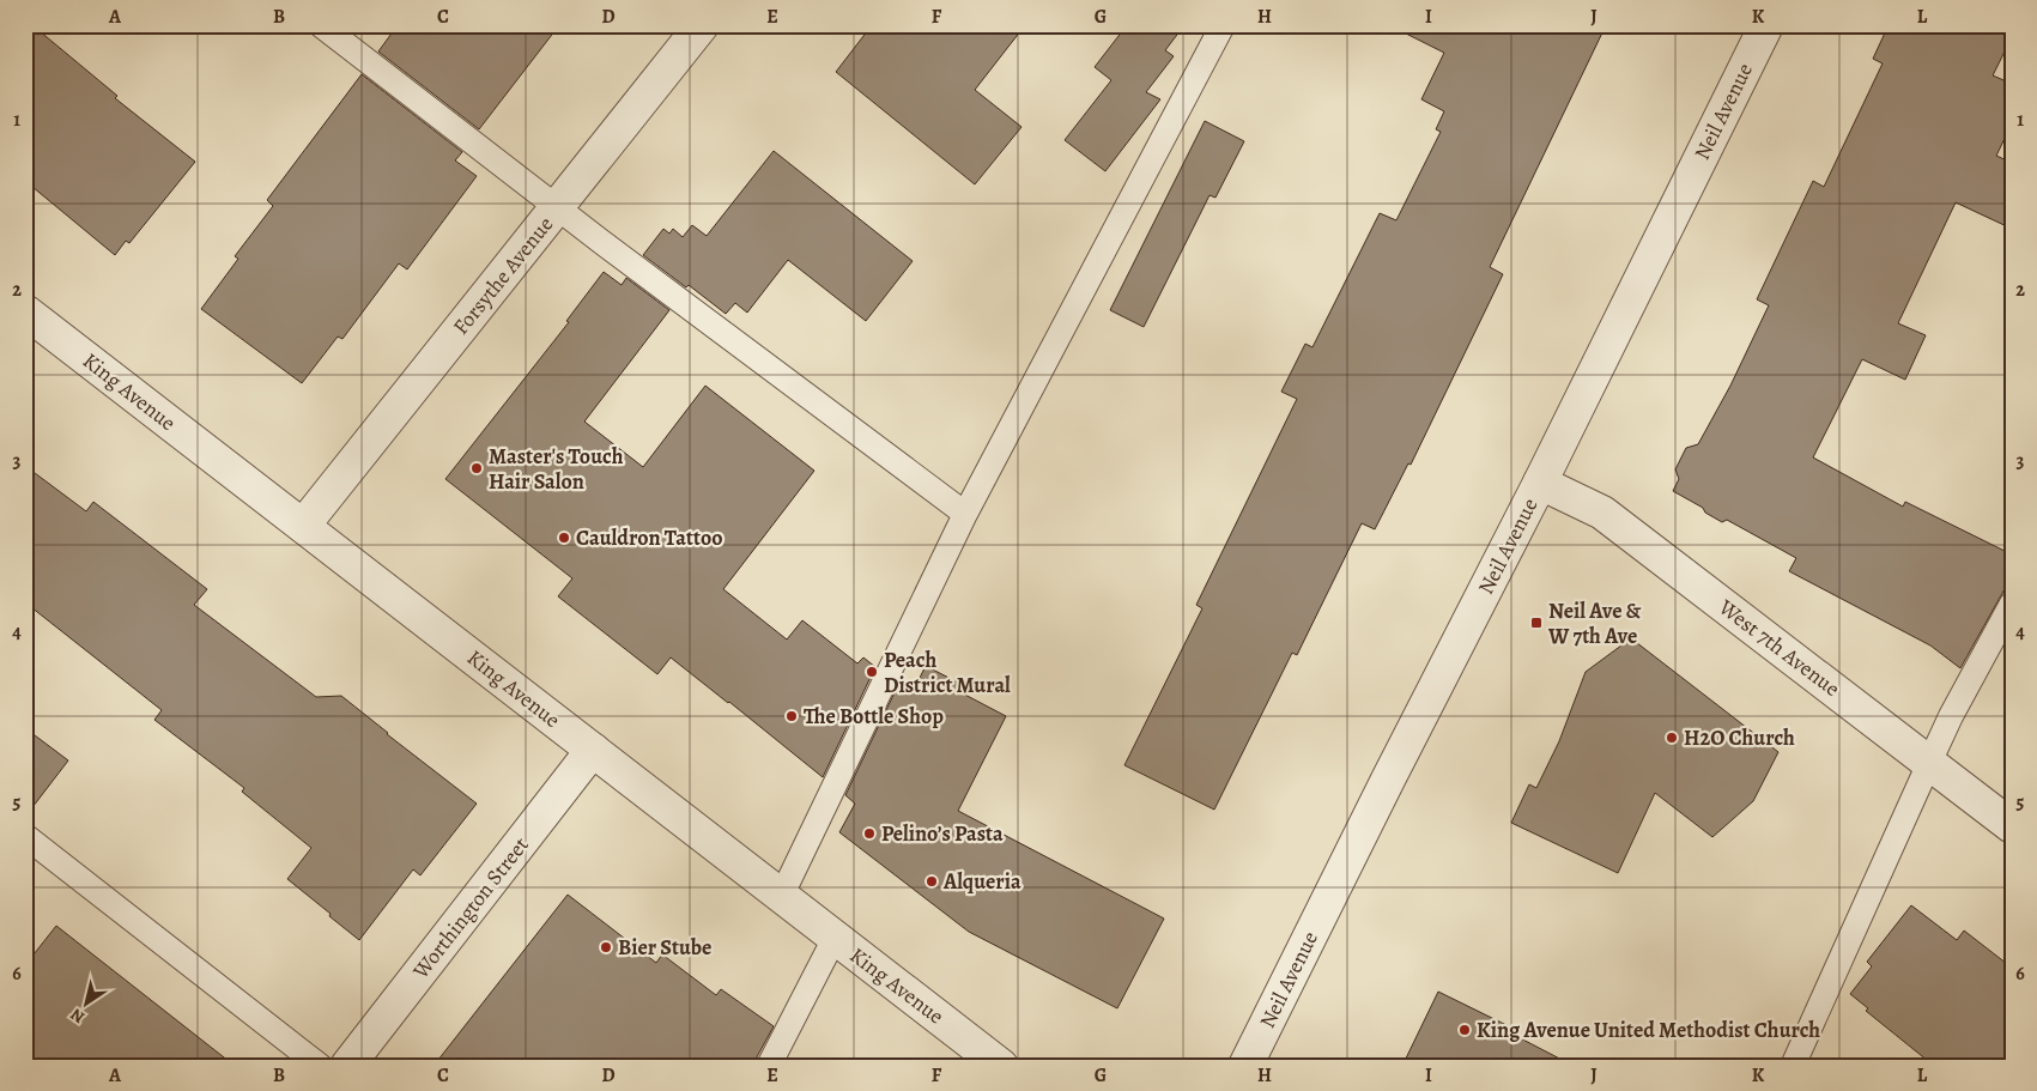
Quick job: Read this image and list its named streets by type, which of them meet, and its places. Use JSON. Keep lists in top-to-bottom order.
{
  "streets": {
    "street": [
      "Neil Avenue",
      "Forsythe Avenue",
      "King Avenue",
      "West 7th Avenue",
      "Worthington Street"
    ]
  },
  "crossings": [
    ["Neil Avenue", "West 7th Avenue"],
    ["Forsythe Avenue", "King Avenue"],
    ["King Avenue", "Worthington Street"]
  ],
  "places": {
    "other": [
      "Master's Touch Hair Salon",
      "Cauldron Tattoo",
      "Peach District Mural",
      "The Bottle Shop",
      "H2O Church",
      "Pelino’s Pasta",
      "Alqueria",
      "Bier Stube",
      "King Avenue United Methodist Church"
    ],
    "transit": ["Neil Ave & W 7th Ave"]
  },
  "north": "bottom left",
  "grid": {
    "columns": [
      "A",
      "B",
      "C",
      "D",
      "E",
      "F",
      "G",
      "H",
      "I",
      "J",
      "K",
      "L"
    ],
    "rows": [
      "1",
      "2",
      "3",
      "4",
      "5",
      "6"
    ]
  }
}
